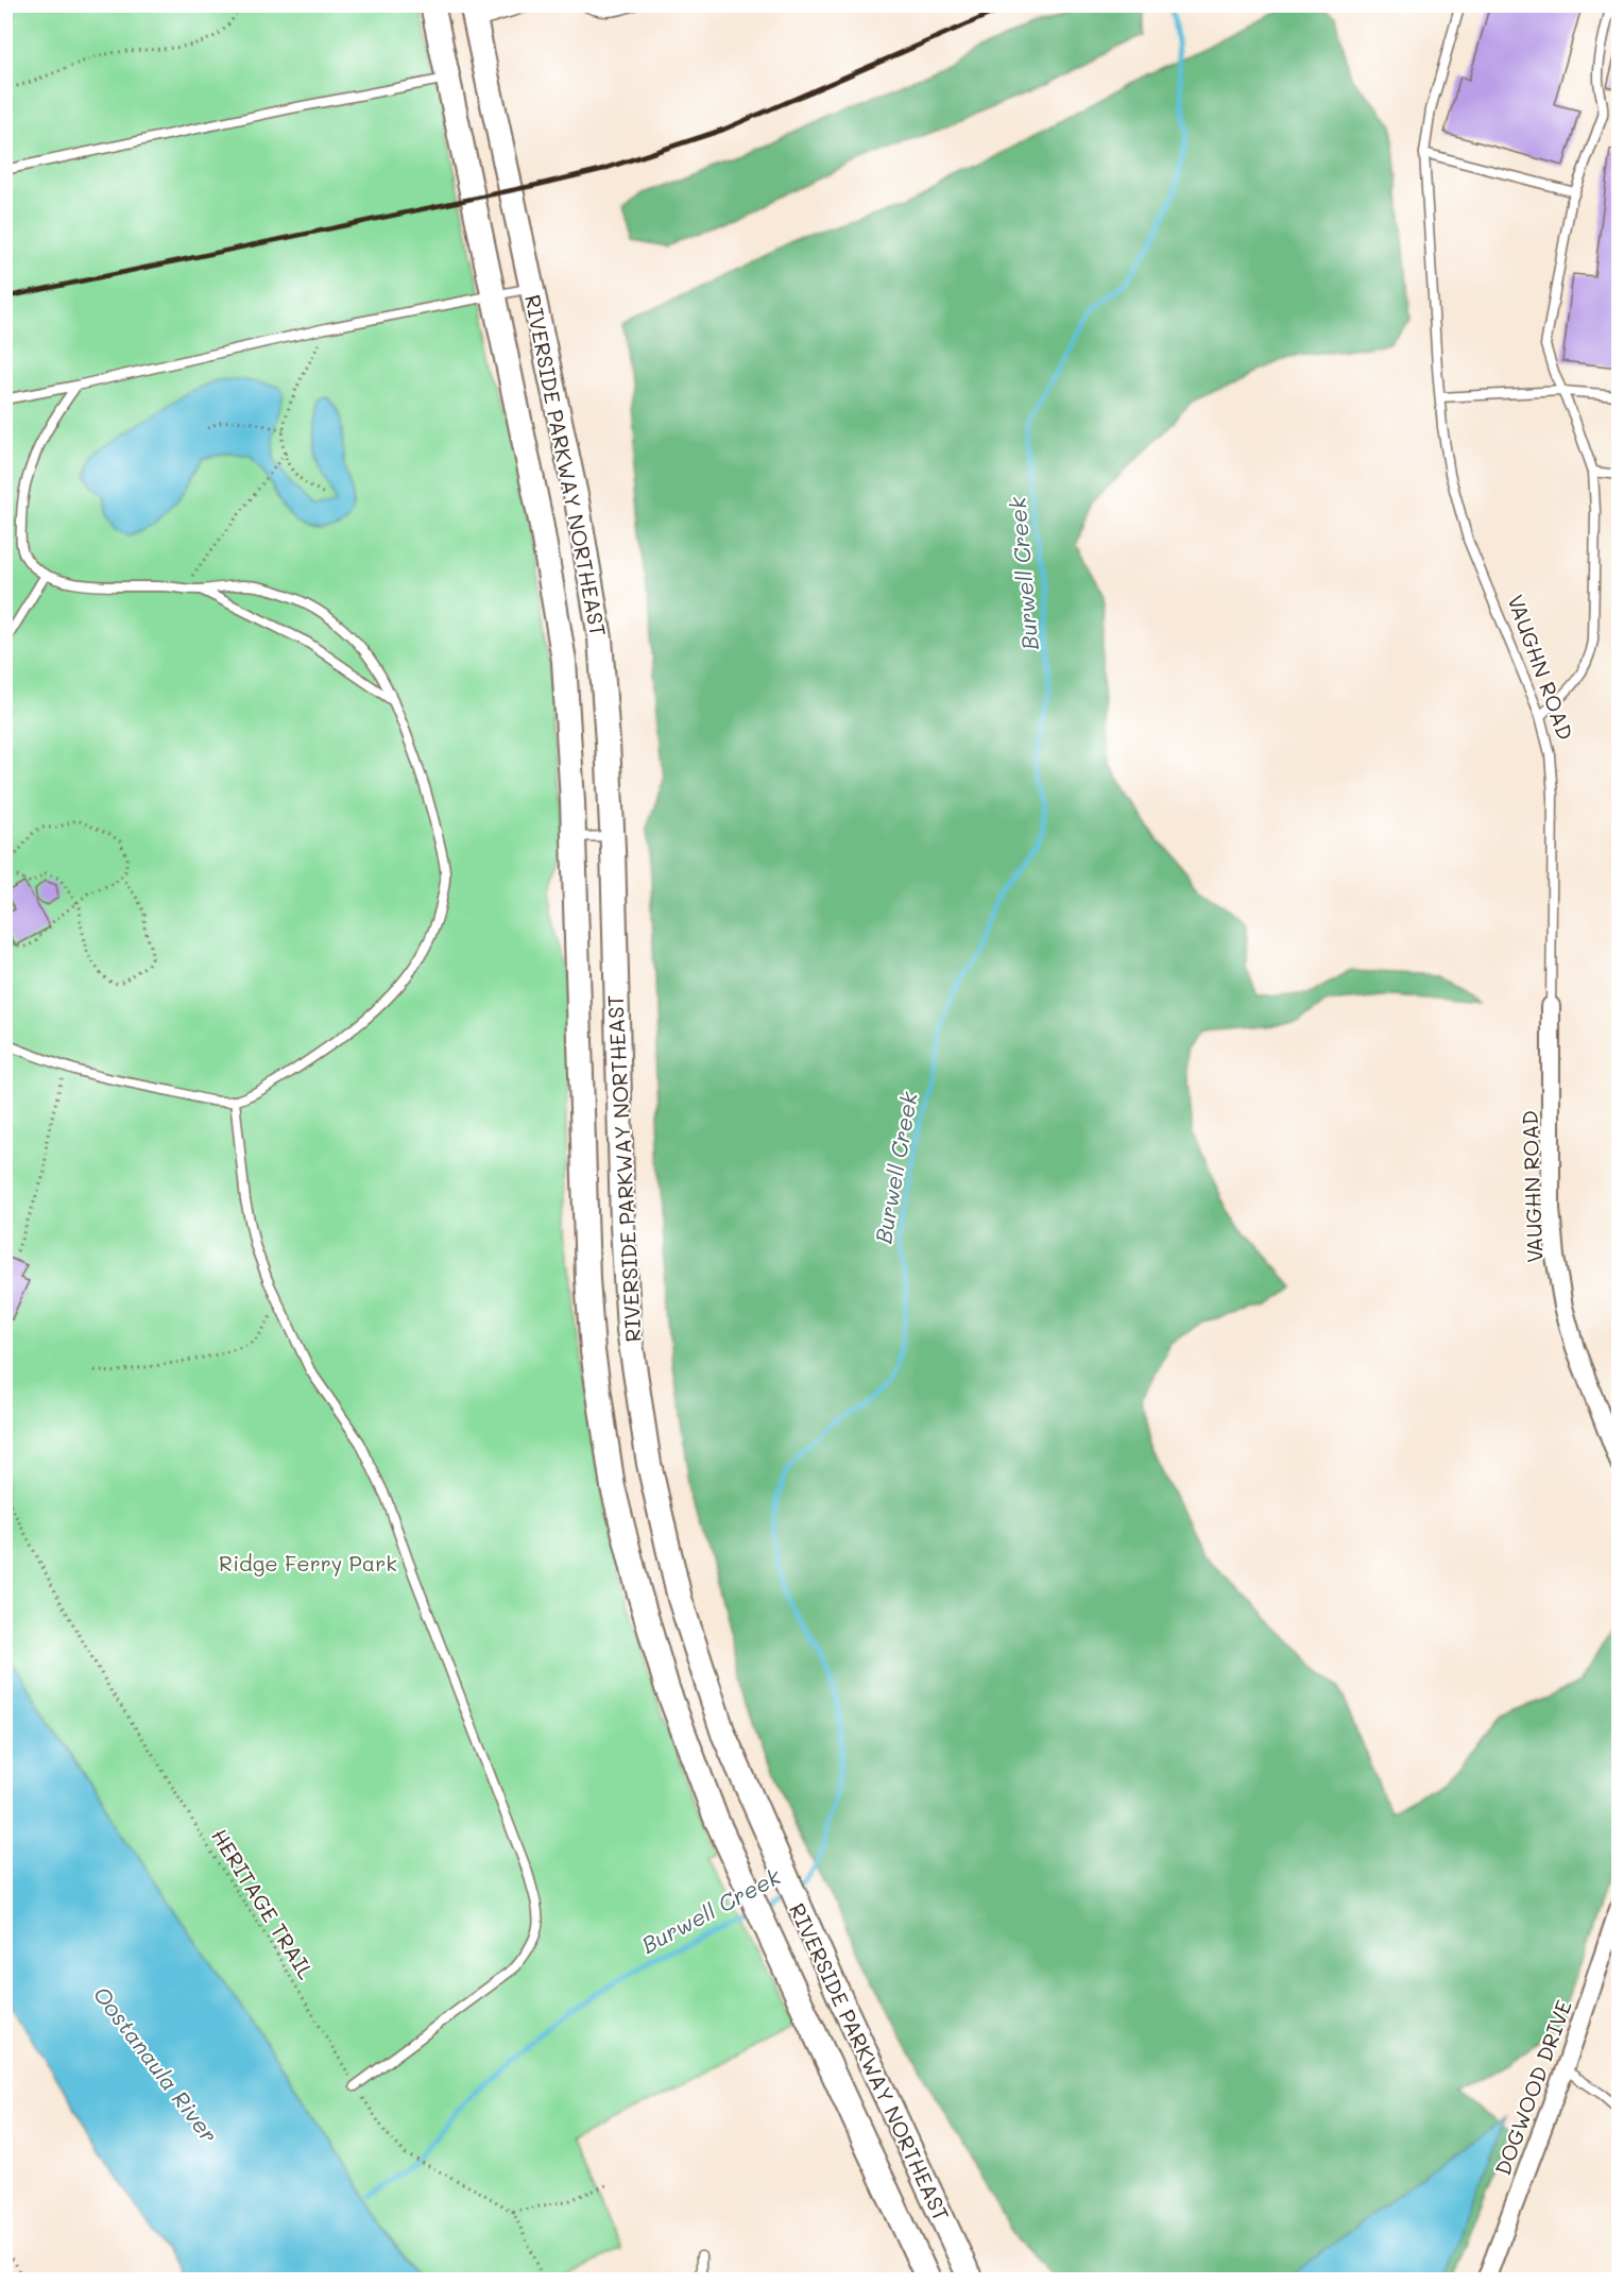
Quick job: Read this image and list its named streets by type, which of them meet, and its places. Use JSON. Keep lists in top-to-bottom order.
{
  "streets": {
    "main road": ["RIVERSIDE PARKWAY NORTHEAST"],
    "street": ["VAUGHN ROAD", "DOGWOOD DRIVE"],
    "path": ["HERITAGE TRAIL"]
  },
  "water": ["Burwell Creek", "Oostanaula River"],
  "parks": ["Ridge Ferry Park"]
}
